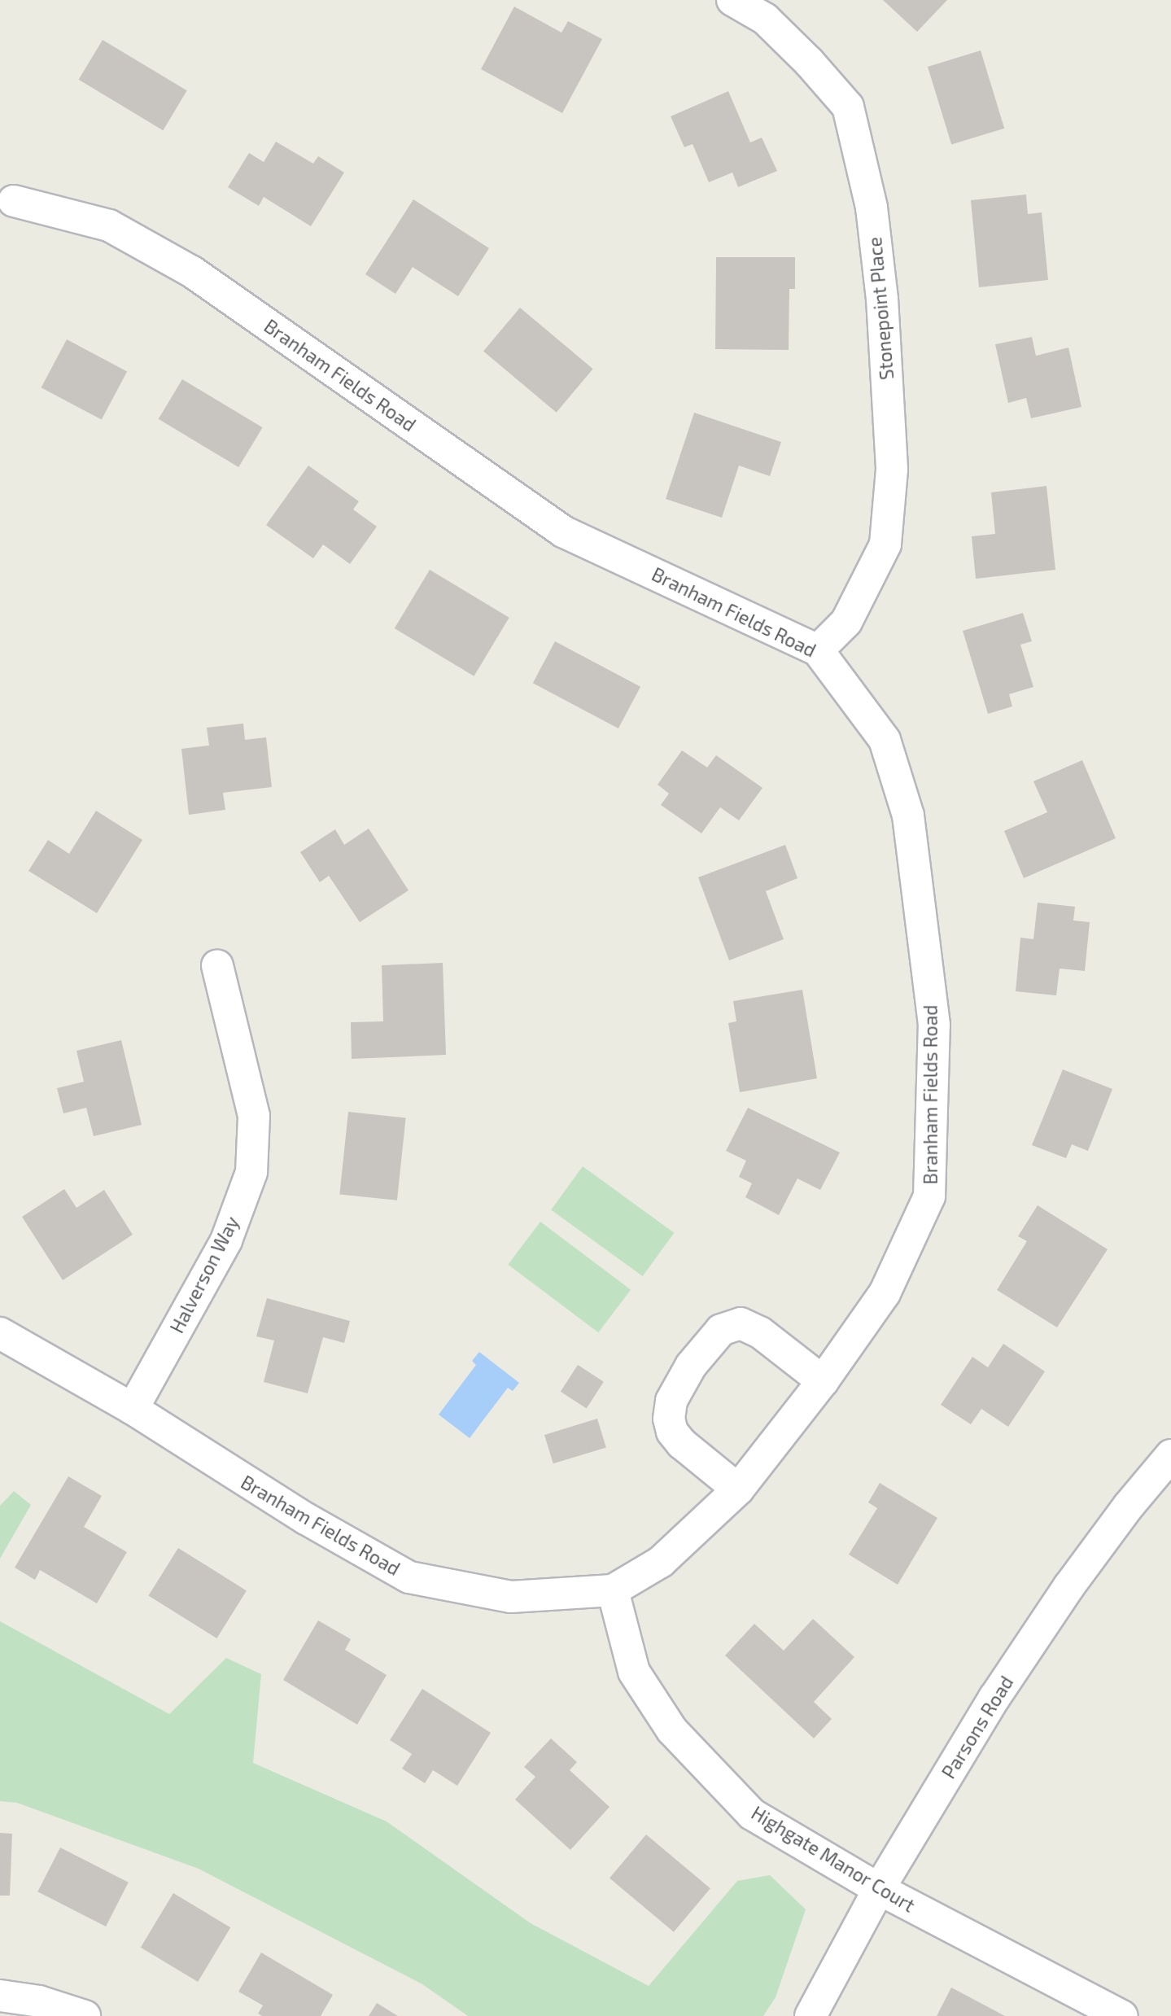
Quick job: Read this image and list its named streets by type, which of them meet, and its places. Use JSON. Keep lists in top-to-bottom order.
{
  "streets": {
    "street": [
      "Stonepoint Place",
      "Branham Fields Road",
      "Halverson Way",
      "Parsons Road",
      "Highgate Manor Court"
    ]
  },
  "crossings": [
    ["Stonepoint Place", "Branham Fields Road"],
    ["Branham Fields Road", "Halverson Way"],
    ["Branham Fields Road", "Highgate Manor Court"],
    ["Parsons Road", "Highgate Manor Court"]
  ]
}
